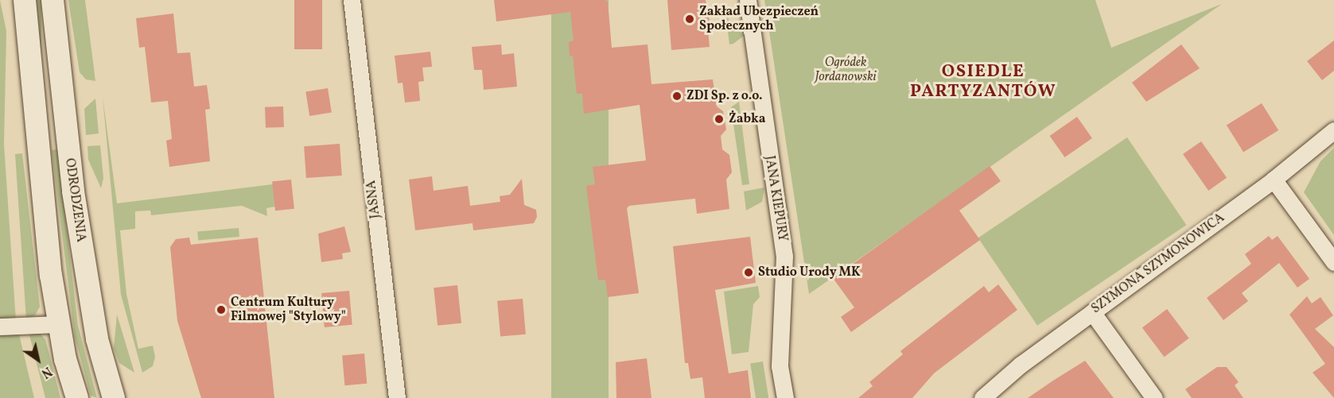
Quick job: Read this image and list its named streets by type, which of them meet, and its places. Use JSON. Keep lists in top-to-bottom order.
{
  "streets": {
    "main road": ["ODRODZENIA"],
    "street": ["JANA KIEPURY", "JASNA", "SZYMONA SZYMONOWICA"]
  },
  "districts": ["OSIEDLE PARTYZANTÓW"],
  "parks": ["Ogródek Jordanowski"],
  "places": [
    "Zakład Ubezpieczeń Społecznych",
    "ZDI Sp. z o.o.",
    "Żabka",
    "Studio Urody MK",
    "Centrum Kultury Filmowej \"Stylowy\""
  ],
  "north": "bottom right"
}
